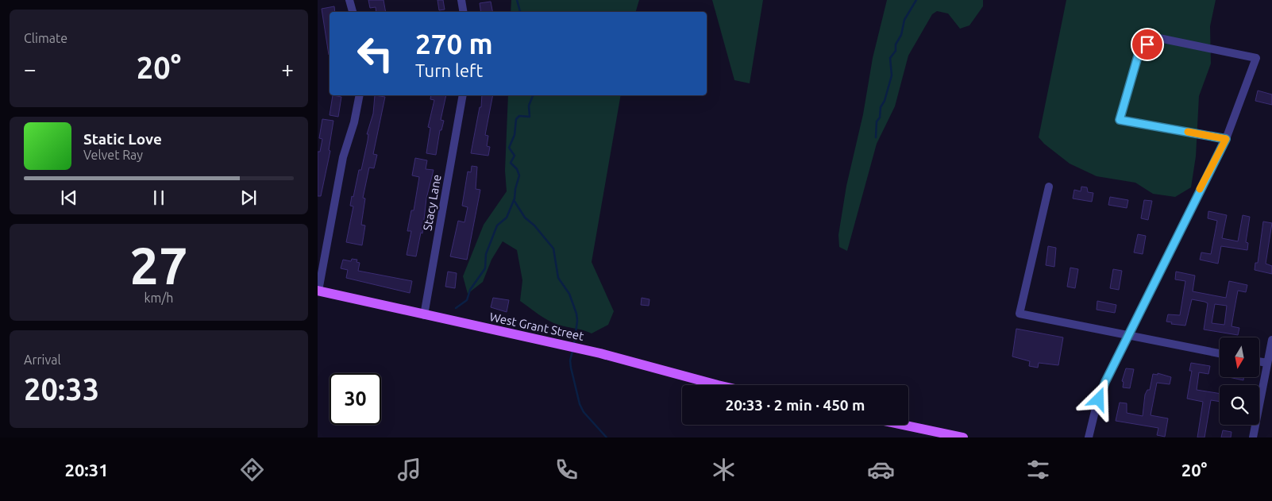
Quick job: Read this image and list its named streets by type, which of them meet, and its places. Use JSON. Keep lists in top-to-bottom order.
{
  "streets": {
    "main road": ["West Grant Street"],
    "street": ["Stacy Lane"]
  },
  "crossings": [
    ["Stacy Lane", "West Grant Street"]
  ],
  "north": "bottom",
  "page": {
    "tile": [
      "Climate",
      ["27", "km/h"],
      ["Arrival", "20:33"]
    ],
    "turn": ["270 m", "Turn left"],
    "heat": ["−", "20°", "+"],
    "song": ["Static Love", "Velvet Ray"],
    "limit": "30",
    "trip": "20:33 · 2 min · 450 m",
    "tabs": ["20:31", "20°"]
  }
}
